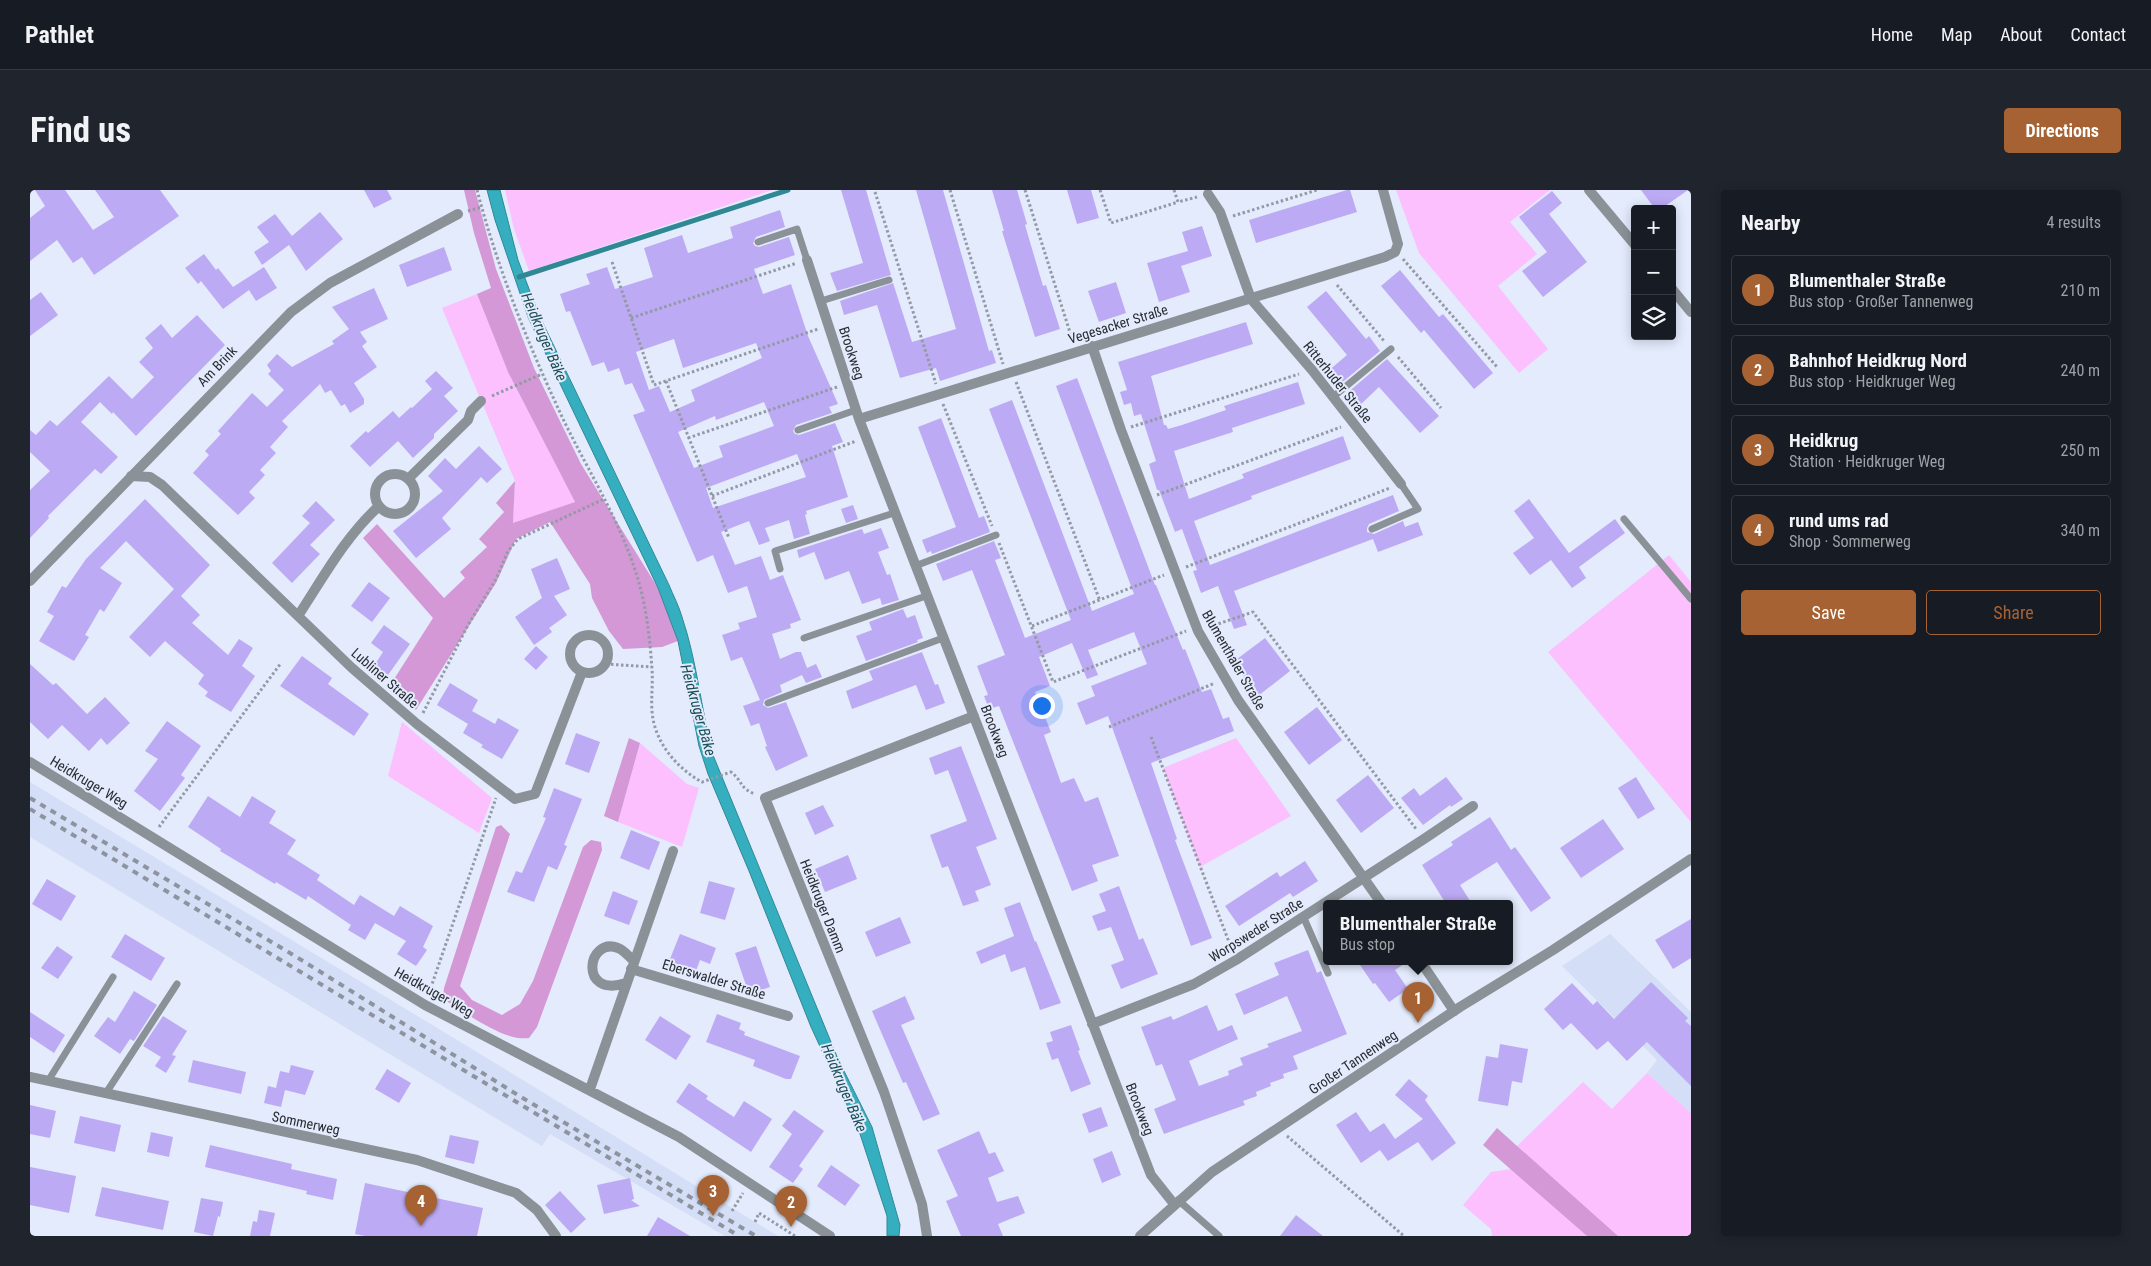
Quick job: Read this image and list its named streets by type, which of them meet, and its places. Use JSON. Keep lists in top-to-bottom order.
{
  "streets": {
    "street": [
      "Vegesacker Straße",
      "Brookweg",
      "Am Brink",
      "Ritterhuder Straße",
      "Blumenthaler Straße",
      "Lubliner Straße",
      "Heidkruger Weg",
      "Heidkruger Damm",
      "Worpsweder Straße",
      "Eberswalder Straße",
      "Großer Tannenweg",
      "Sommerweg"
    ]
  },
  "crossings": [
    ["Vegesacker Straße", "Brookweg"],
    ["Vegesacker Straße", "Ritterhuder Straße"],
    ["Vegesacker Straße", "Blumenthaler Straße"],
    ["Brookweg", "Worpsweder Straße"],
    ["Brookweg", "Großer Tannenweg"],
    ["Am Brink", "Lubliner Straße"],
    ["Blumenthaler Straße", "Worpsweder Straße"]
  ],
  "water": ["Heidkruger Bäke"],
  "page": {
    "header": "Pathlet",
    "nav": [
      "Home",
      "Map",
      "About",
      "Contact"
    ],
    "buttons": [
      "Directions",
      ["Save", "Share"]
    ],
    "title": "Find us",
    "heading": ["Nearby", "4 results"],
    "map_buttons": ["+", "−"],
    "list": [
      {
        "mark": "1",
        "name": "Blumenthaler Straße",
        "note": "Bus stop · Großer Tannenweg",
        "value": "210 m"
      },
      {
        "mark": "2",
        "name": "Bahnhof Heidkrug Nord",
        "note": "Bus stop · Heidkruger Weg",
        "value": "240 m"
      },
      {
        "mark": "3",
        "name": "Heidkrug",
        "note": "Station · Heidkruger Weg",
        "value": "250 m"
      },
      {
        "mark": "4",
        "name": "rund ums rad",
        "note": "Shop · Sommerweg",
        "value": "340 m"
      }
    ],
    "popup": ["Blumenthaler Straße", "Bus stop"],
    "pins": [
      "1",
      "3",
      "4",
      "2"
    ]
  }
}
